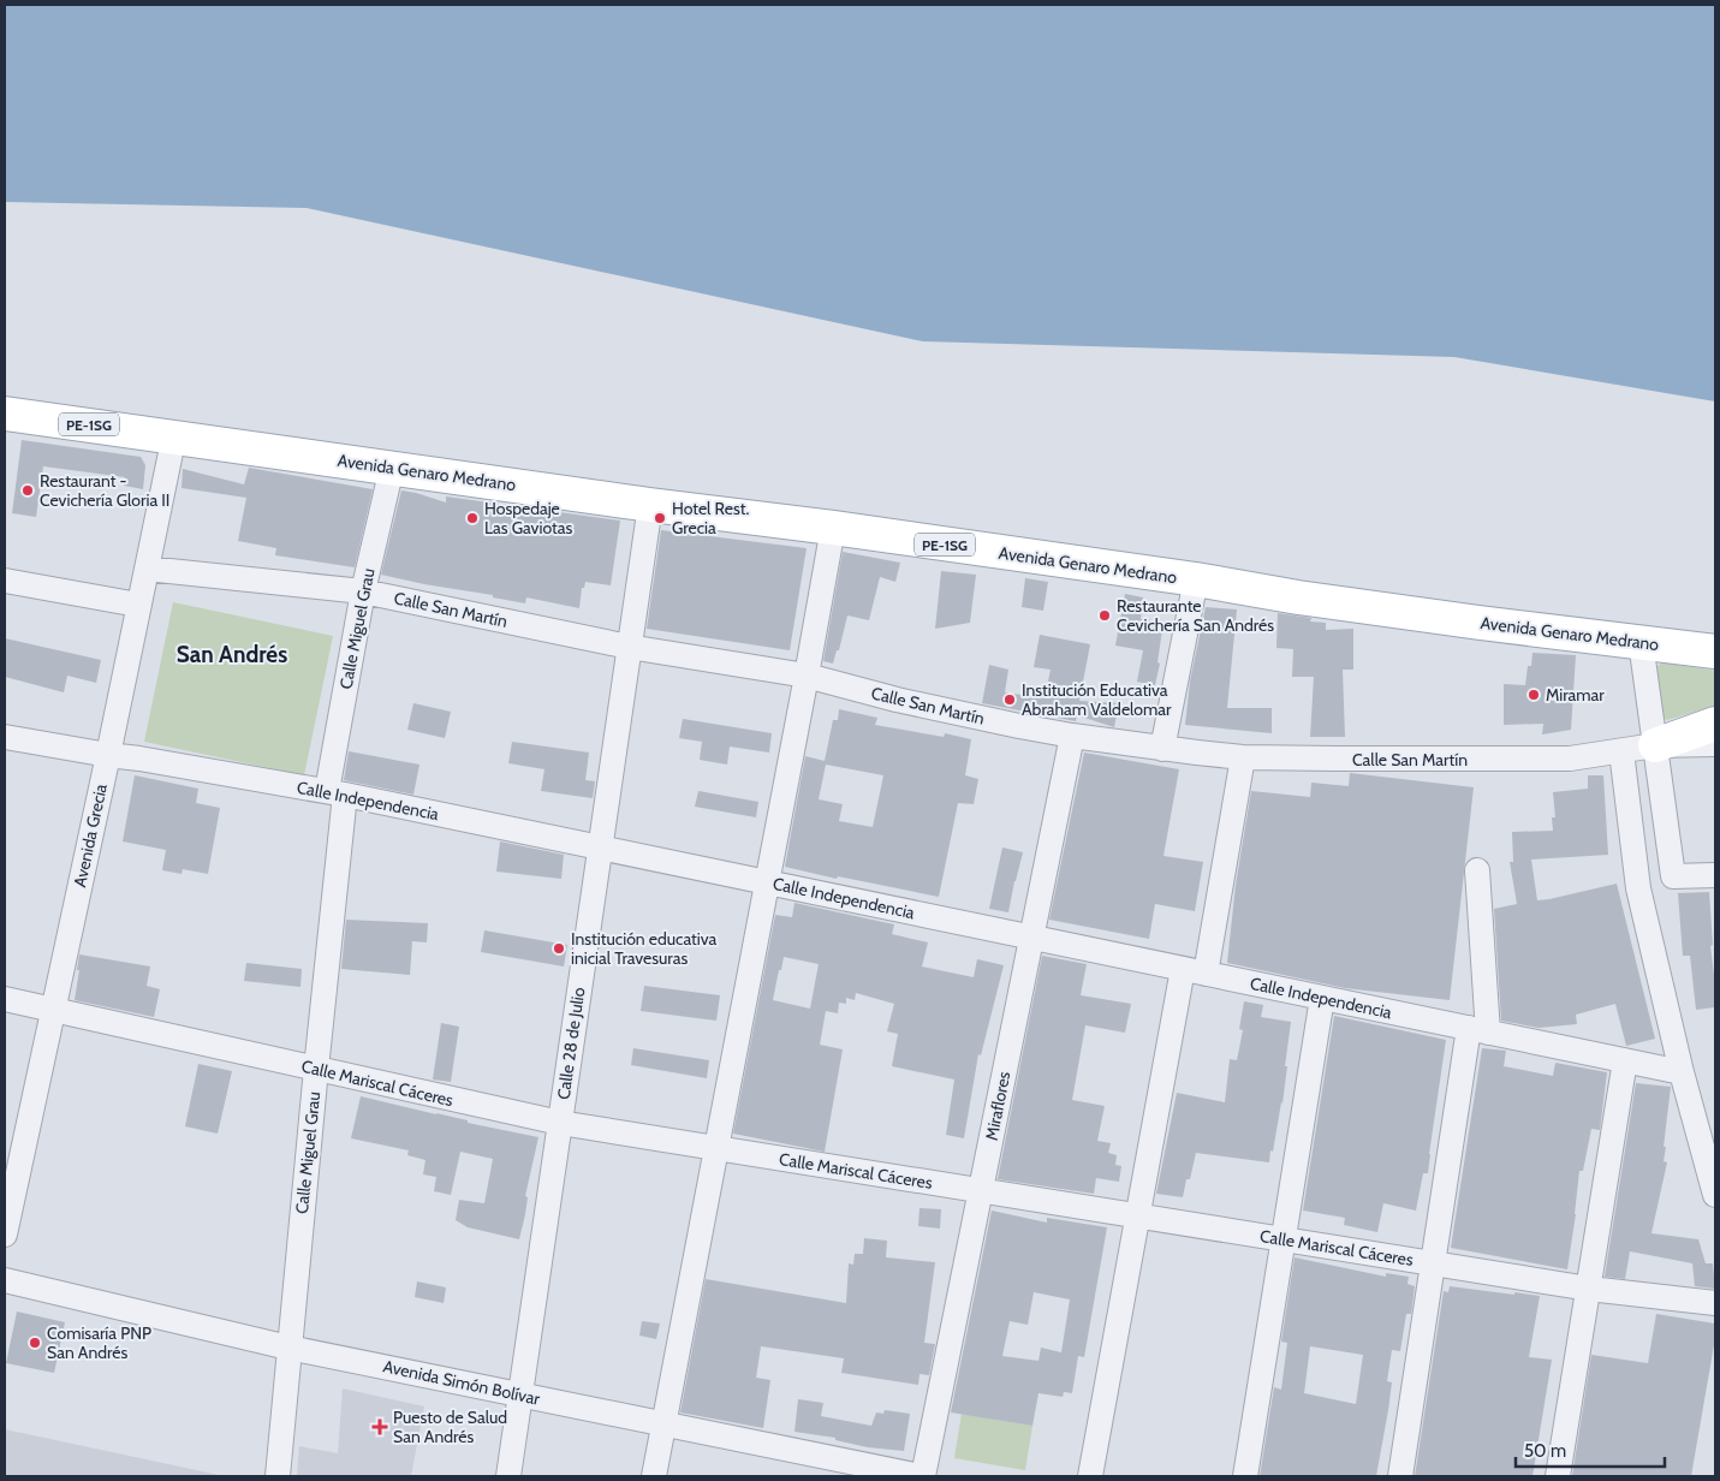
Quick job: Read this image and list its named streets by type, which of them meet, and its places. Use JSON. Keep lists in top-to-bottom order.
{
  "streets": {
    "main road": ["PE-1SG", "Avenida Genaro Medrano"],
    "street": [
      "Calle San Martín",
      "Calle Miguel Grau",
      "Calle Independencia",
      "Avenida Grecia",
      "Calle 28 de Julio",
      "Calle Mariscal Cáceres",
      "Miraflores",
      "Avenida Simón Bolívar"
    ]
  },
  "crossings": [
    ["PE-1SG", "Avenida Genaro Medrano"],
    ["PE-1SG", "Avenida Grecia"],
    ["Avenida Genaro Medrano", "Calle Miguel Grau"],
    ["Avenida Genaro Medrano", "Avenida Grecia"],
    ["Avenida Genaro Medrano", "Calle 28 de Julio"],
    ["Calle San Martín", "Calle Miguel Grau"],
    ["Calle San Martín", "Avenida Grecia"],
    ["Calle San Martín", "Calle 28 de Julio"],
    ["Calle San Martín", "Miraflores"],
    ["Calle Miguel Grau", "Calle Independencia"],
    ["Calle Miguel Grau", "Calle Mariscal Cáceres"],
    ["Calle Miguel Grau", "Avenida Simón Bolívar"],
    ["Calle Independencia", "Avenida Grecia"],
    ["Calle Independencia", "Calle 28 de Julio"],
    ["Calle Independencia", "Miraflores"],
    ["Avenida Grecia", "Calle Mariscal Cáceres"],
    ["Calle 28 de Julio", "Calle Mariscal Cáceres"],
    ["Calle 28 de Julio", "Avenida Simón Bolívar"],
    ["Calle Mariscal Cáceres", "Miraflores"],
    ["Miraflores", "Avenida Simón Bolívar"]
  ],
  "districts": ["San Andrés"],
  "places": {
    "other": [
      "Restaurant - Cevichería Gloria II",
      "Hospedaje Las Gaviotas",
      "Hotel Rest. Grecia",
      "Restaurante Cevichería San Andrés",
      "Miramar",
      "Institución Educativa Abraham Valdelomar",
      "Institución educativa inicial Travesuras",
      "Comisaría PNP San Andrés"
    ],
    "health": ["Puesto de Salud San Andrés"]
  },
  "scale_bar": "50 m"
}
